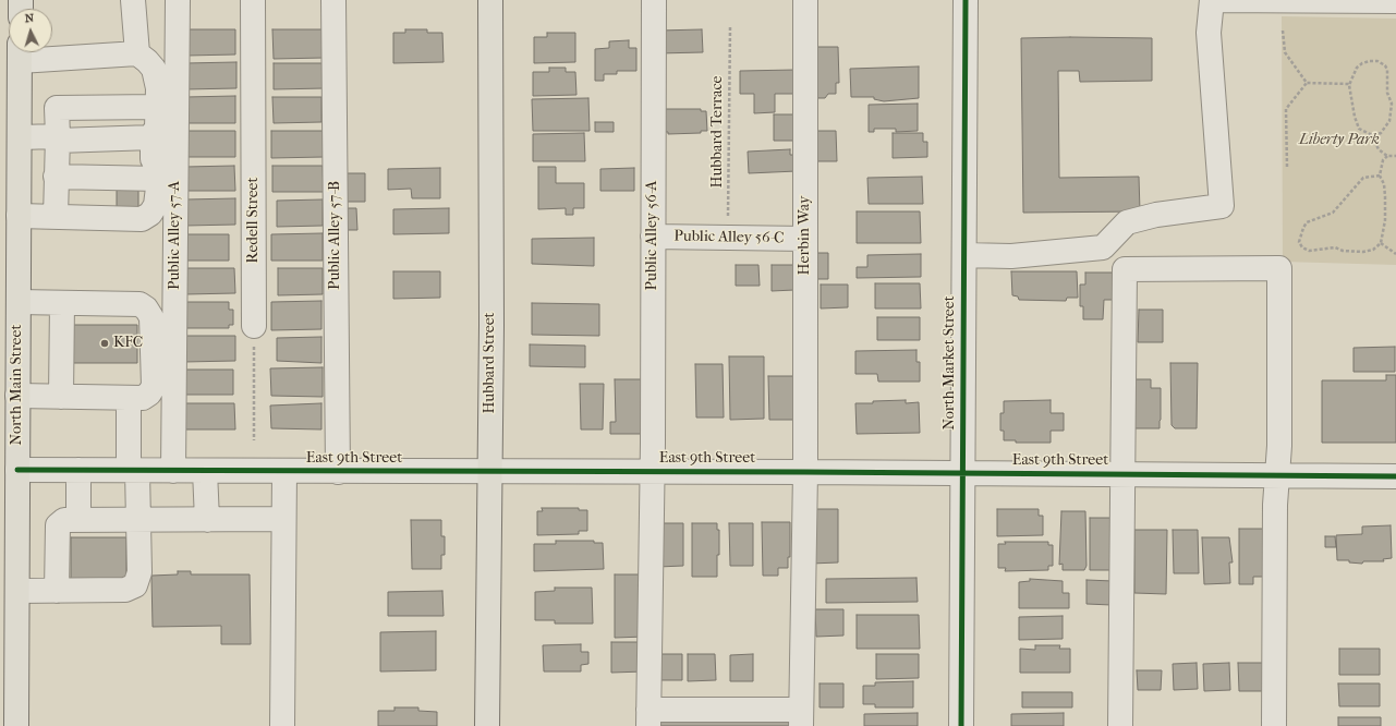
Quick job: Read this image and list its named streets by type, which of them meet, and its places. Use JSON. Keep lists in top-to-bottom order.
{
  "streets": {
    "main road": ["Hubbard Street", "North Main Street"],
    "street": [
      "Redell Street",
      "Public Alley 57-A",
      "Public Alley 57-B",
      "Public Alley 56-A",
      "Herbin Way",
      "Public Alley 56-C",
      "North Market Street",
      "East 9th Street"
    ],
    "path": ["Hubbard Terrace"]
  },
  "crossings": [
    ["Hubbard Terrace", "Public Alley 56-C"],
    ["Public Alley 57-A", "East 9th Street"],
    ["Public Alley 57-B", "East 9th Street"],
    ["Public Alley 56-A", "Public Alley 56-C"],
    ["Public Alley 56-A", "East 9th Street"],
    ["Herbin Way", "Public Alley 56-C"],
    ["Herbin Way", "East 9th Street"],
    ["Hubbard Street", "East 9th Street"],
    ["North Market Street", "East 9th Street"],
    ["North Main Street", "East 9th Street"]
  ],
  "parks": ["Liberty Park"],
  "places": ["KFC"],
  "north": "top"
}
